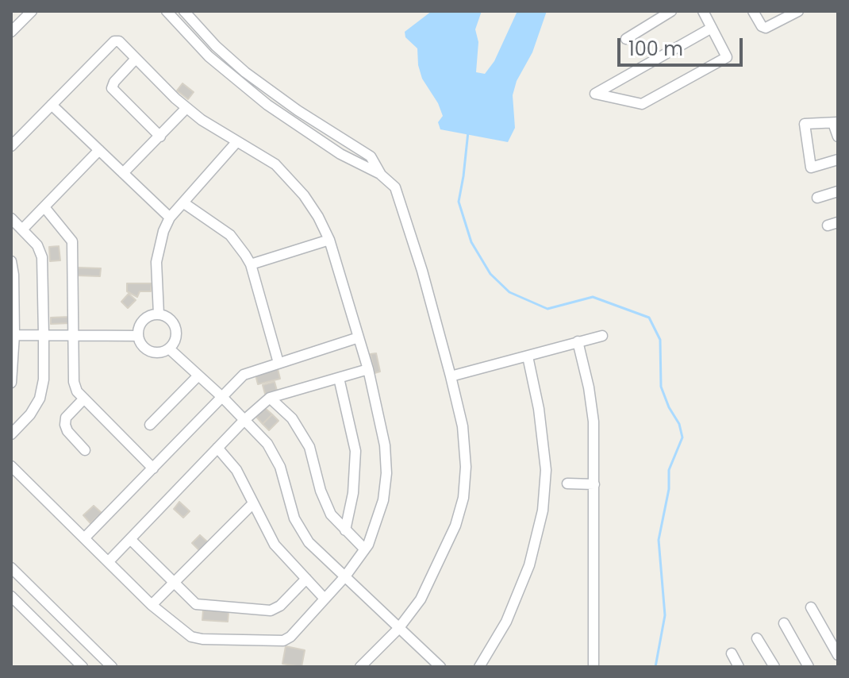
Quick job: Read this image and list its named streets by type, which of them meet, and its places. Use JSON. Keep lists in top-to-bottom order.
{
  "scale_bar": "100 m"
}
